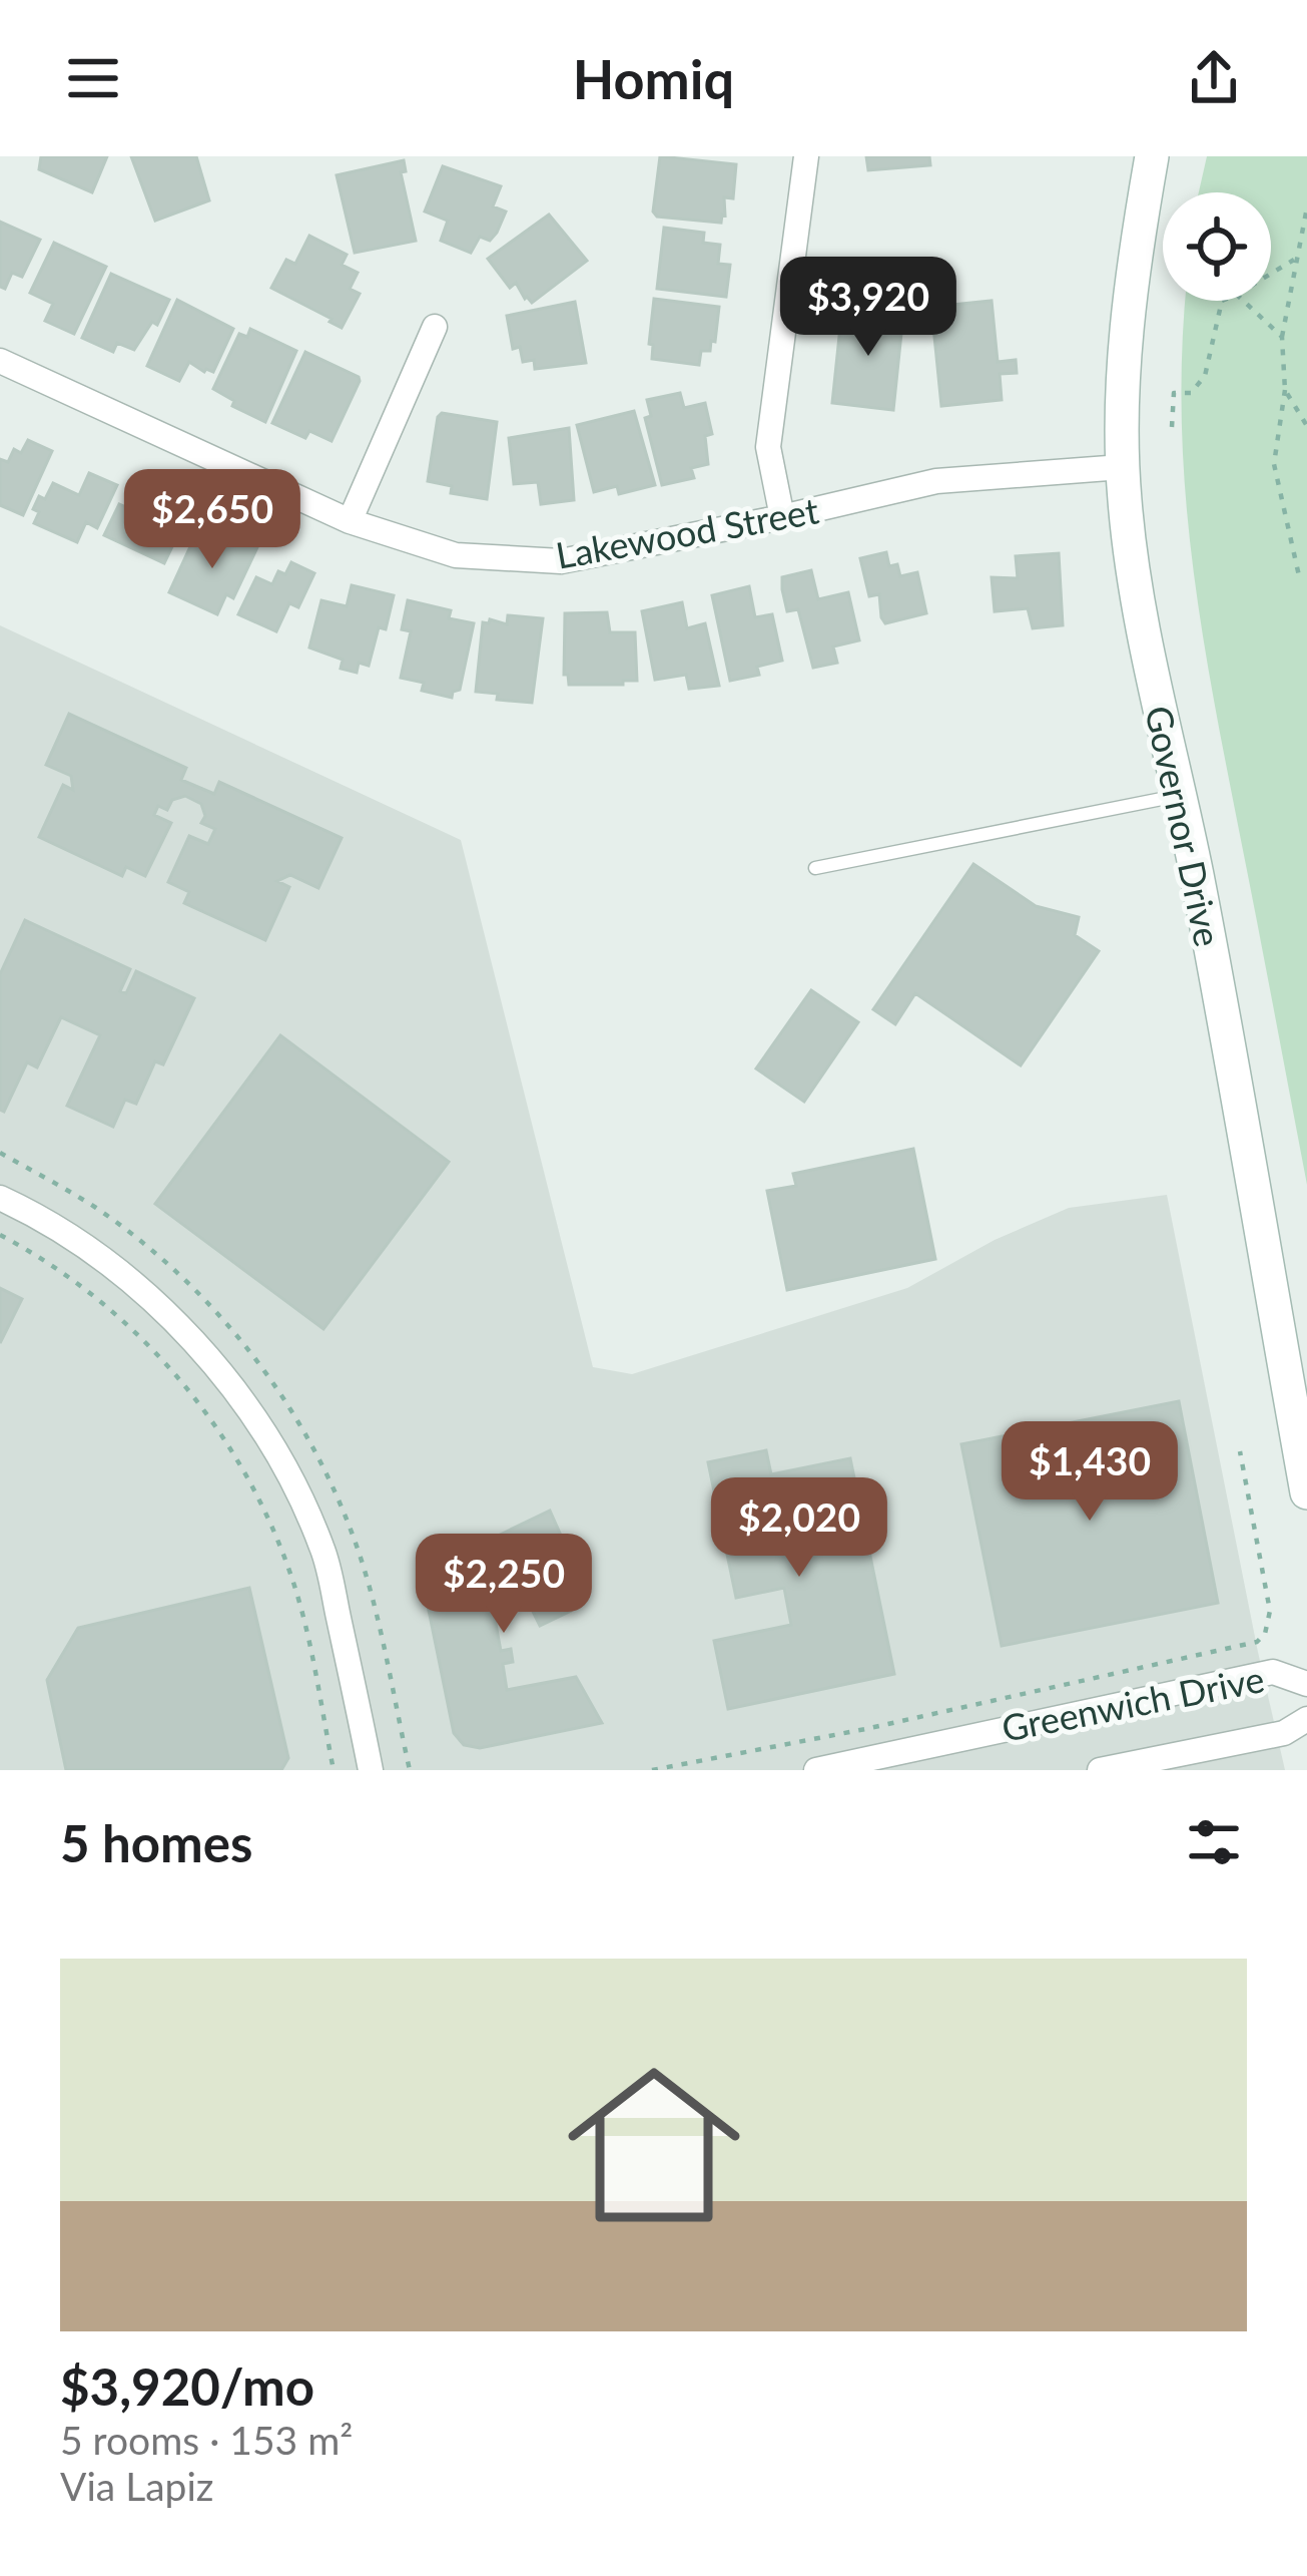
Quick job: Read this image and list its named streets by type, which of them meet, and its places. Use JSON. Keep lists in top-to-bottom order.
{
  "streets": {
    "main road": ["Governor Drive"],
    "street": ["Lakewood Street", "Greenwich Drive"]
  },
  "crossings": [
    ["Lakewood Street", "Governor Drive"]
  ],
  "page": {
    "header": "Homiq",
    "price": [
      "$3,920",
      "$2,650",
      "$1,430",
      "$2,020",
      "$2,250"
    ],
    "heading": "5 homes",
    "list": [
      {
        "name": "$3,920/mo",
        "note": "5 rooms · 153 m² · Via Lapiz"
      }
    ]
  }
}
